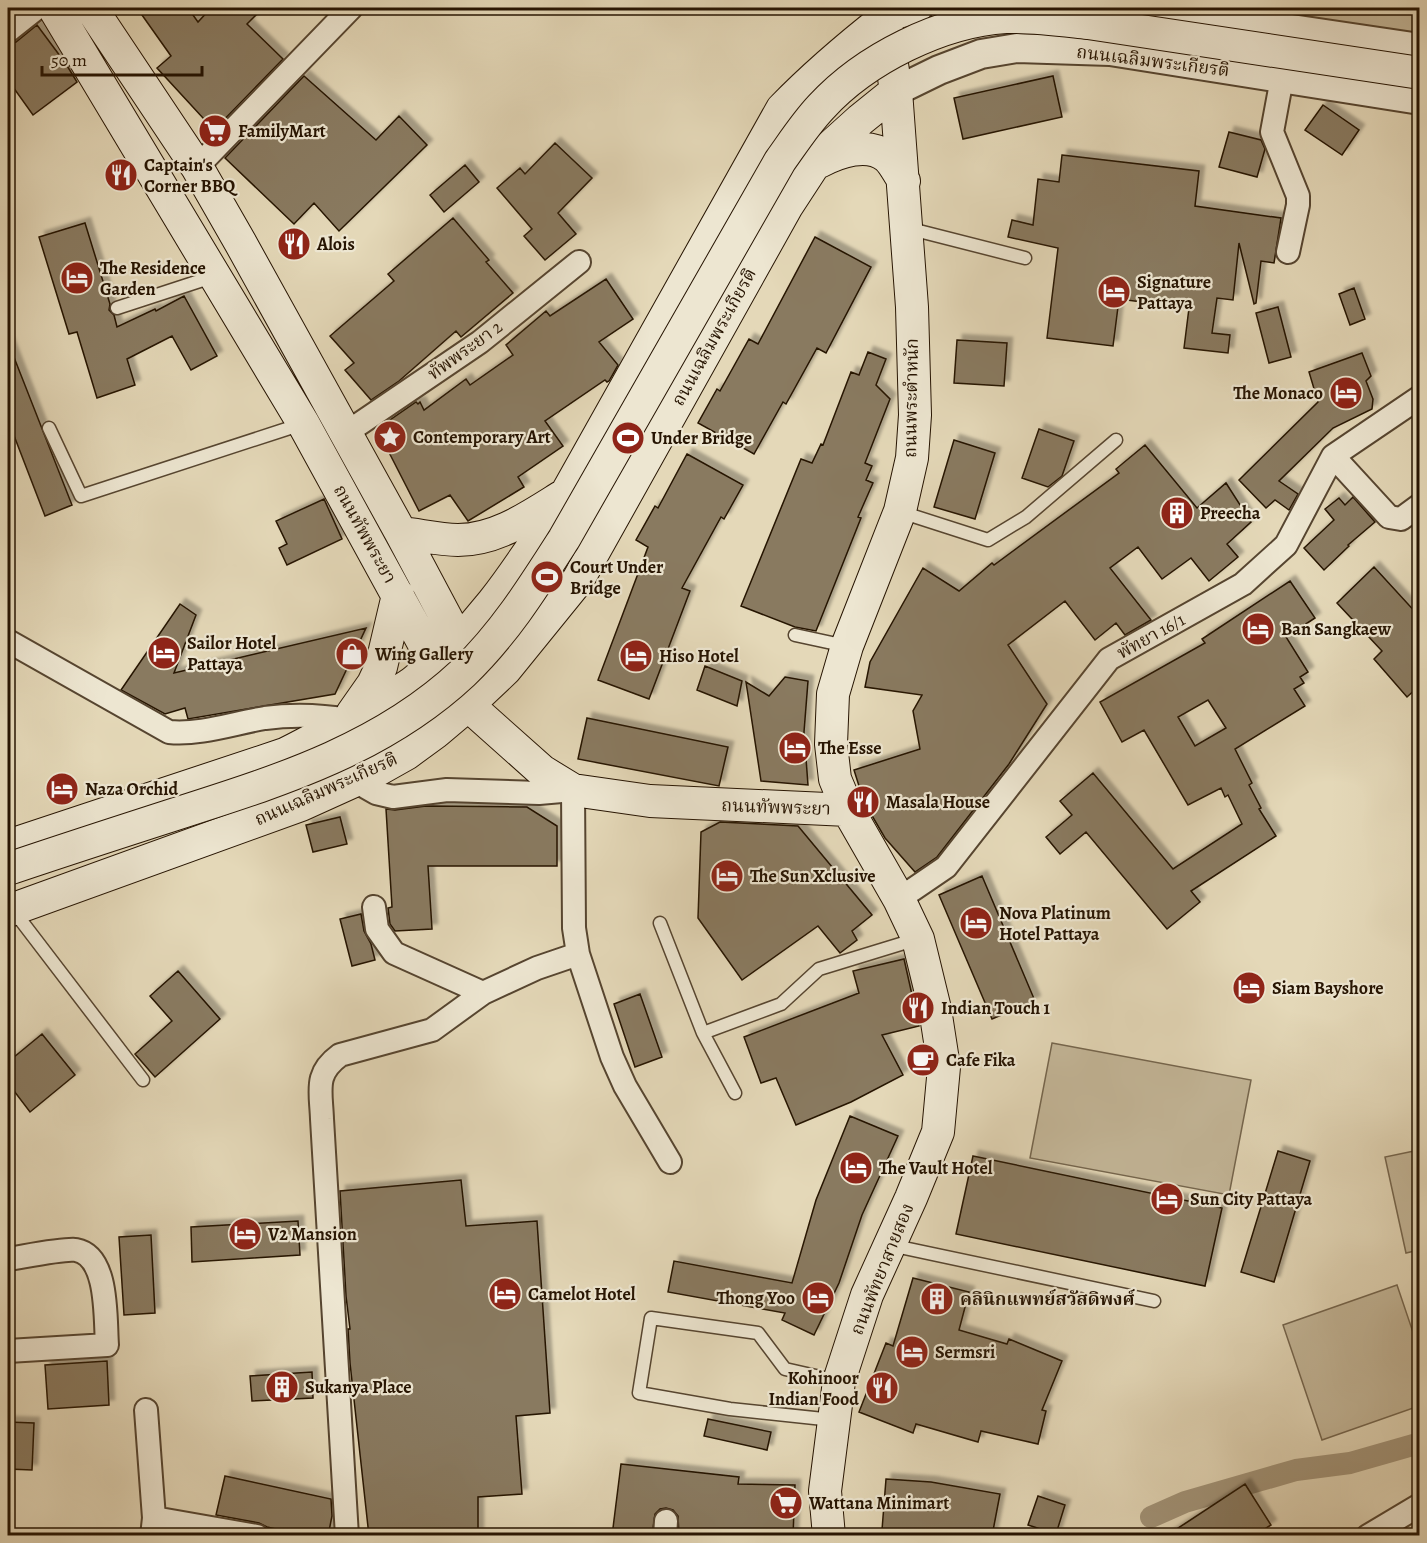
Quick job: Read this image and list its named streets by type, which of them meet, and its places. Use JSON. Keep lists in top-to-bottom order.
{
  "streets": {
    "main road": [
      "ถนนเฉลิมพระเกียรติ",
      "ถนนพระตำหนัก",
      "ถนนทัพพระยา",
      "ถนนพัทยาสายสอง"
    ],
    "street": ["ทัพพระยา 2", "พัทยา 16/1"]
  },
  "crossings": [
    ["ถนนเฉลิมพระเกียรติ", "ถนนพระตำหนัก"],
    ["ถนนเฉลิมพระเกียรติ", "ถนนทัพพระยา"],
    ["ทัพพระยา 2", "ถนนทัพพระยา"],
    ["ถนนพระตำหนัก", "ถนนทัพพระยา"],
    ["ถนนพระตำหนัก", "ถนนพัทยาสายสอง"],
    ["ถนนทัพพระยา", "ถนนพัทยาสายสอง"],
    ["พัทยา 16/1", "ถนนพัทยาสายสอง"]
  ],
  "places": {
    "supermarket": ["FamilyMart", "Wattana Minimart"],
    "restaurant": [
      "Captain's Corner BBQ",
      "Alois",
      "Masala House",
      "Indian Touch 1",
      "Kohinoor Indian Food"
    ],
    "hotel": [
      "The Residence Garden",
      "Signature Pattaya",
      "The Monaco",
      "Ban Sangkaew",
      "Sailor Hotel Pattaya",
      "Hiso Hotel",
      "The Esse",
      "Naza Orchid",
      "The Sun Xclusive",
      "Nova Platinum Hotel Pattaya",
      "Siam Bayshore",
      "The Vault Hotel",
      "Sun City Pattaya",
      "V2 Mansion",
      "Camelot Hotel",
      "Thong Yoo",
      "Sermsri"
    ],
    "place": ["Contemporary Art"],
    "sports": ["Under Bridge", "Court Under Bridge"],
    "building": ["Preecha", "คลินิกแพทย์สวัสดิพงศ์", "Sukanya Place"],
    "shop": ["Wing Gallery"],
    "cafe": ["Cafe Fika"]
  },
  "scale_bar": "50 m"
}
